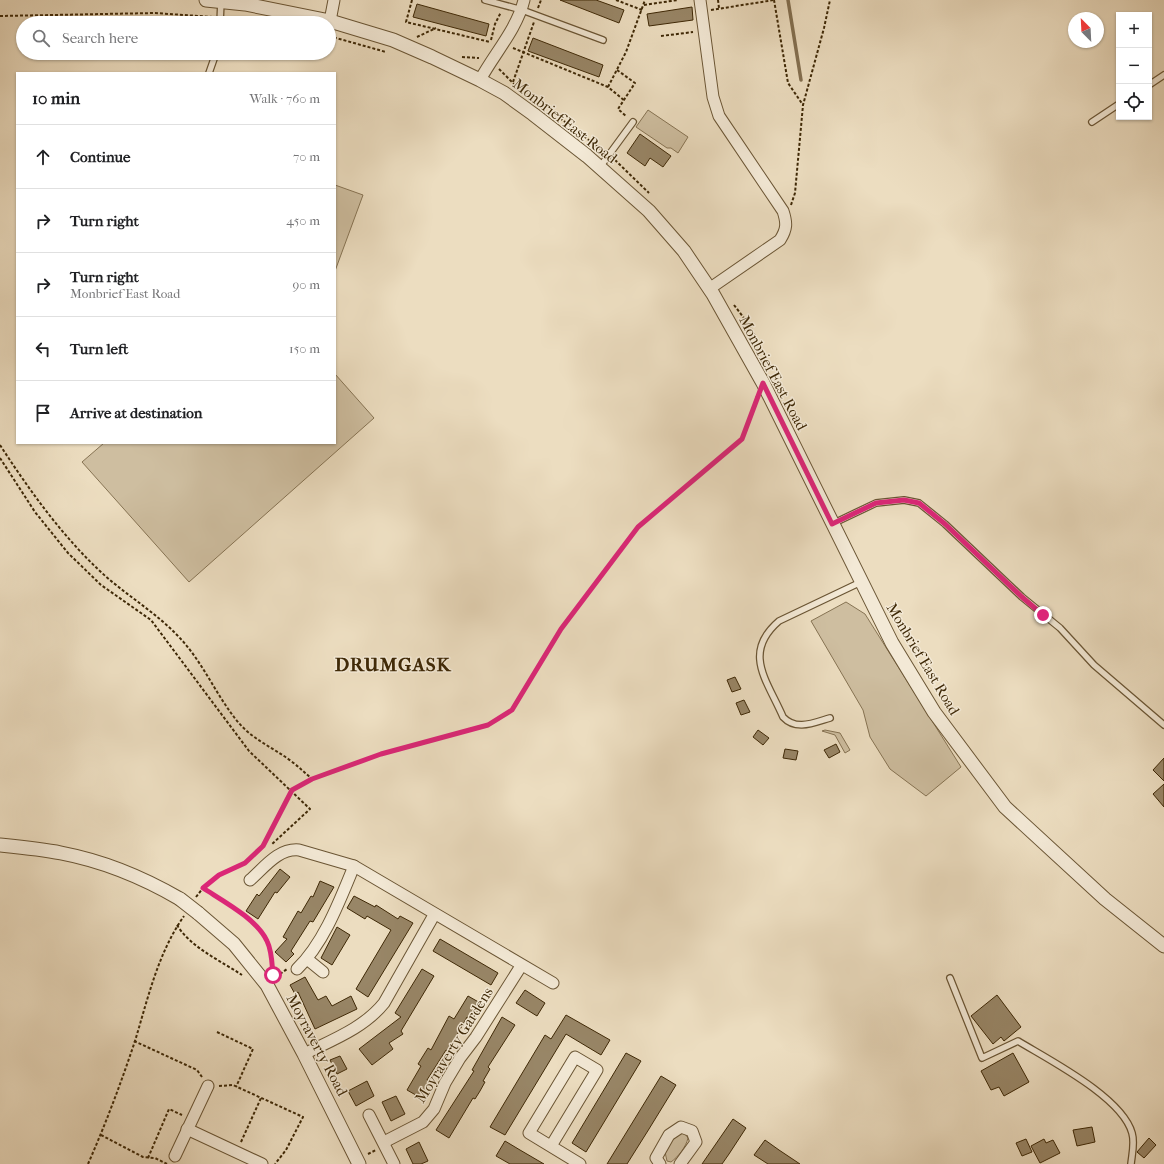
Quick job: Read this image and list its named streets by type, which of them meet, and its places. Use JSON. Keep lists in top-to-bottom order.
{
  "streets": {
    "street": ["Monbrief East Road", "Moyraverty Road", "Moyraverty Gardens"]
  },
  "districts": ["DRUMGASK"],
  "north": "top left",
  "page": {
    "map_buttons": ["+", "−"],
    "search": "Search here",
    "heading": ["10 min", "Walk · 760 m"],
    "list": [
      ["Continue", "70 m"],
      ["Turn right", "450 m"],
      ["Turn right", "Monbrief East Road", "90 m"],
      ["Turn left", "150 m"],
      "Arrive at destination"
    ]
  }
}
